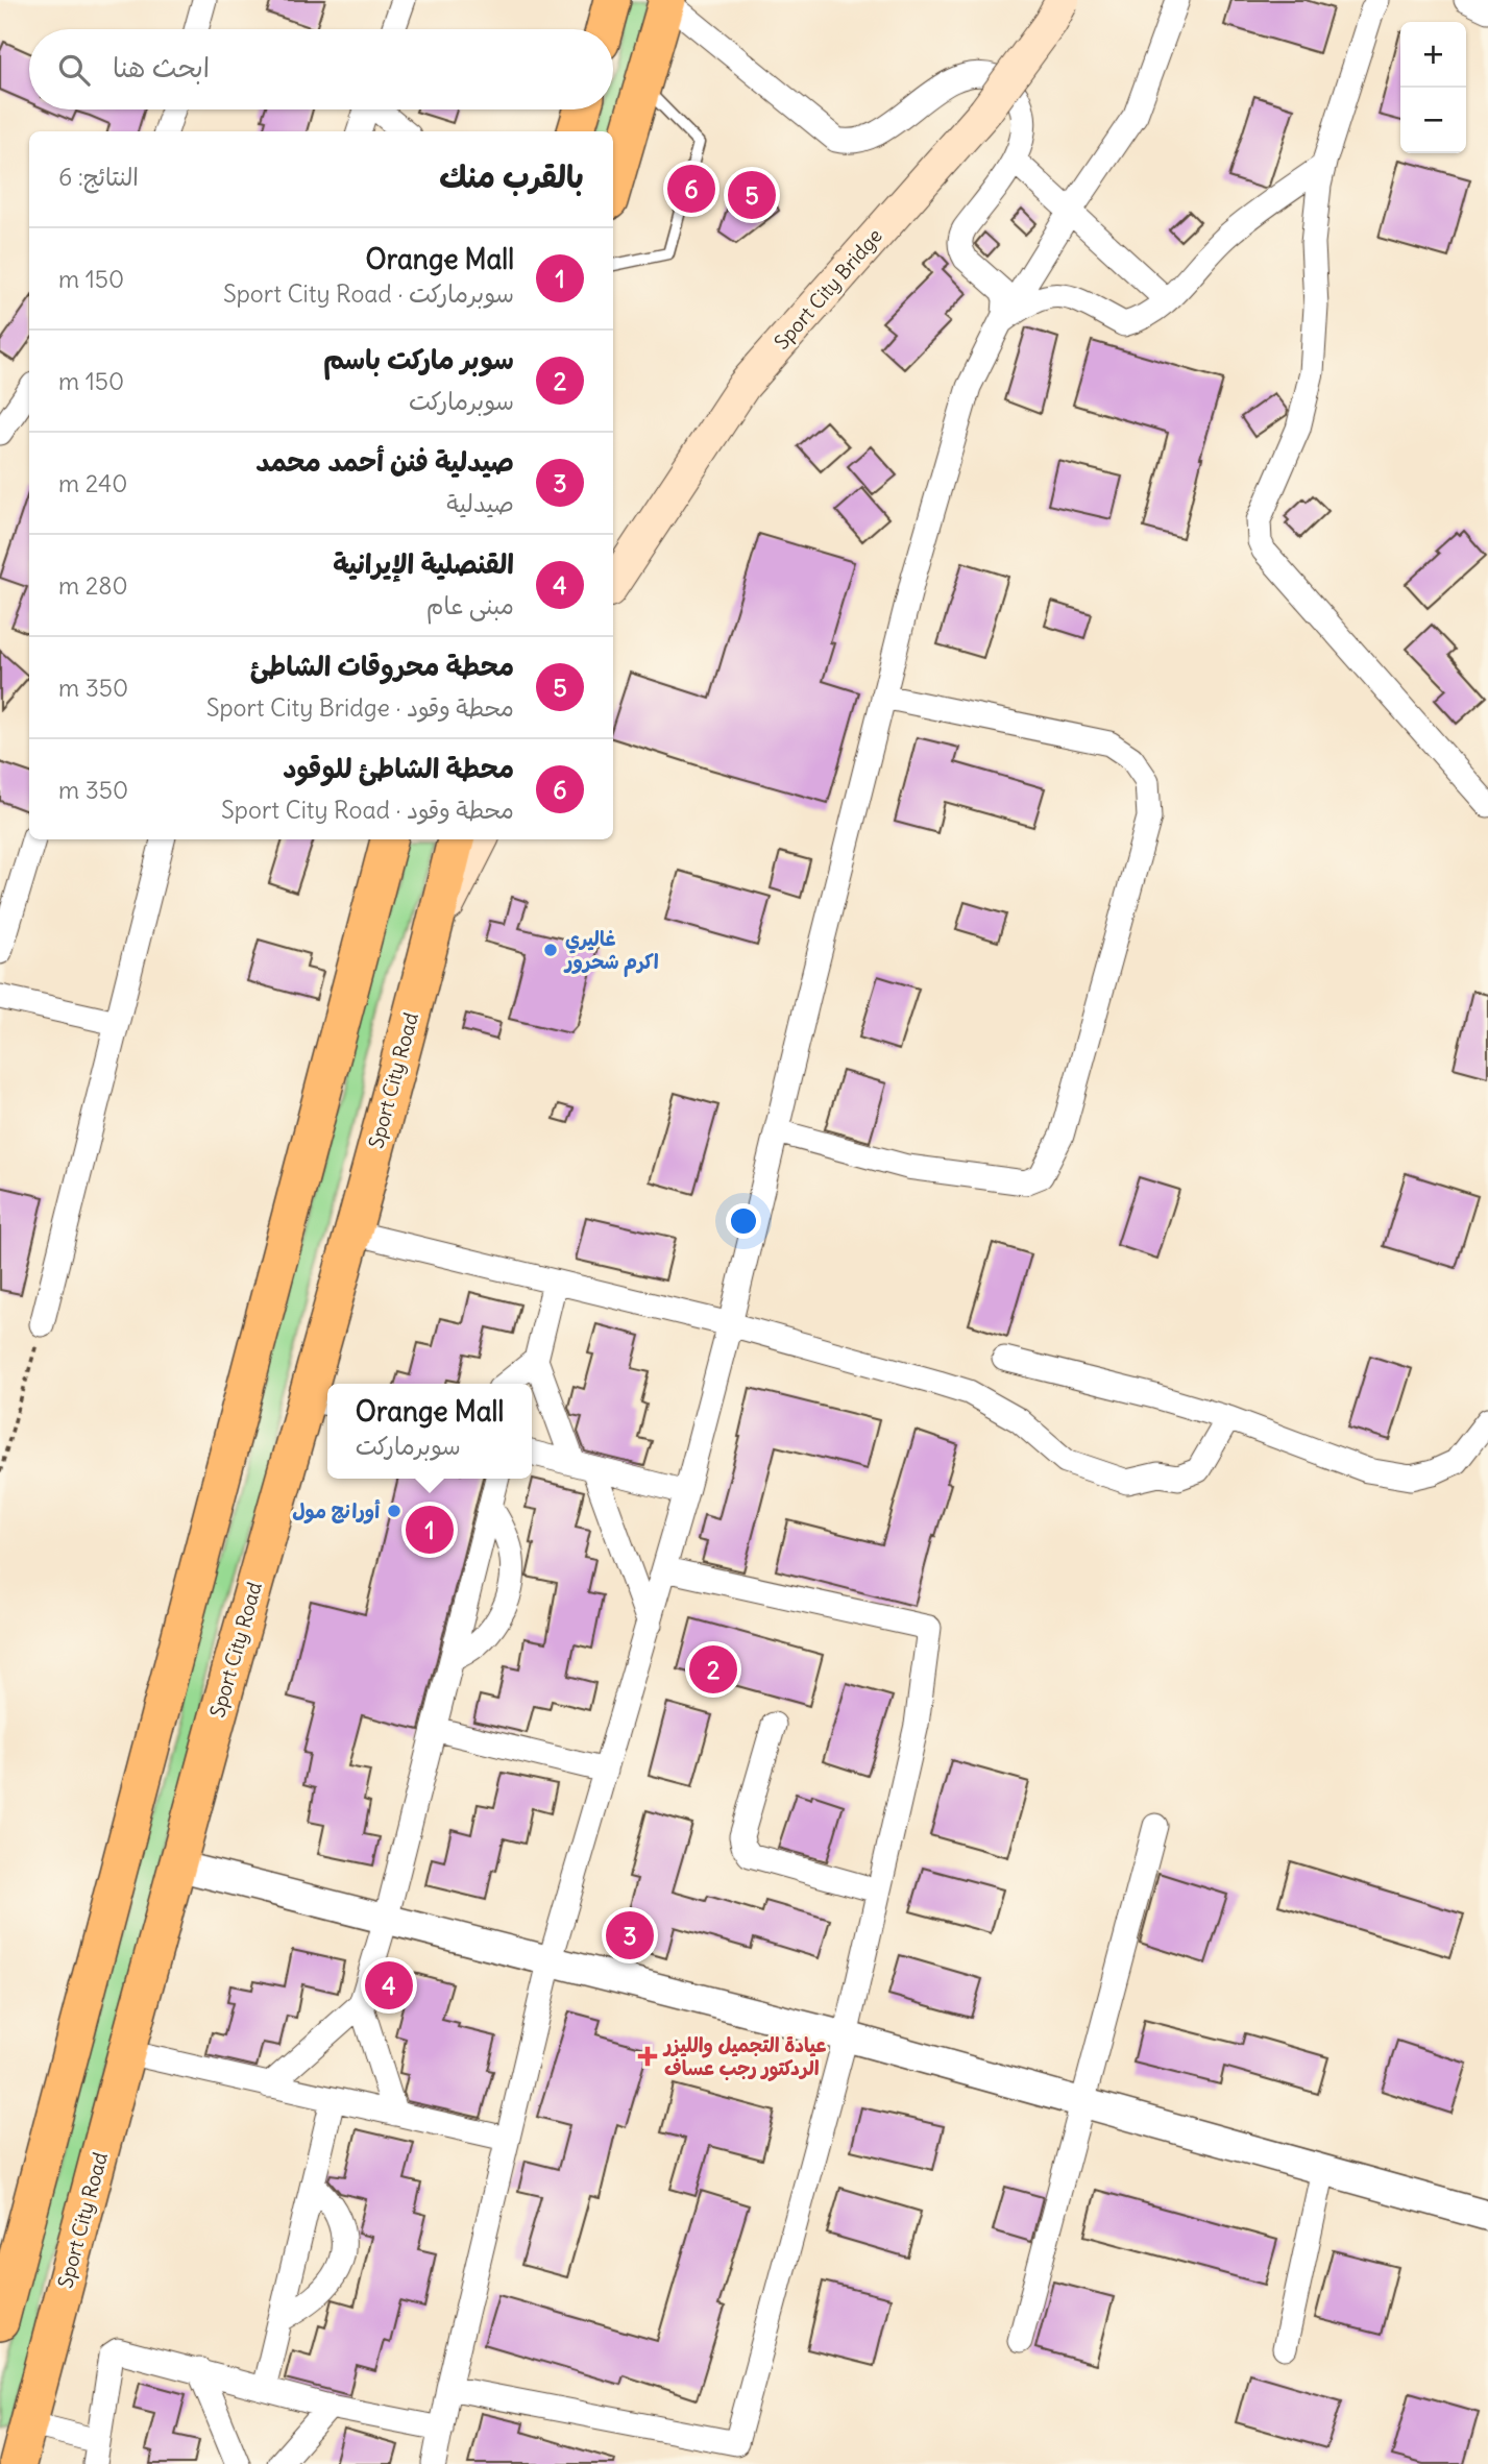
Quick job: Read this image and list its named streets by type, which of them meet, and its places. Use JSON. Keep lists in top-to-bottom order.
{
  "streets": {
    "main road": ["Sport City Bridge", "Sport City Road"]
  },
  "places": {
    "other": ["غاليري اكرم شحرور", "أورانج مول"],
    "health": ["عيادة التجميل والليزر الردكتور رجب عساف"]
  },
  "page": {
    "map_buttons": ["+", "−"],
    "search": "ابحث هنا",
    "heading": ["بالقرب منك", "النتائج: 6"],
    "pins": [
      "6",
      "5",
      "1",
      "2",
      "3",
      "4"
    ],
    "list": [
      {
        "mark": "1",
        "name": "Orange Mall",
        "note": "سوبرماركت · Sport City Road",
        "value": "150 m"
      },
      {
        "mark": "2",
        "name": "سوبر ماركت باسم",
        "note": "سوبرماركت",
        "value": "150 m"
      },
      {
        "mark": "3",
        "name": "صيدلية فنن أحمد محمد",
        "note": "صيدلية",
        "value": "240 m"
      },
      {
        "mark": "4",
        "name": "القنصلية الإيرانية",
        "note": "مبنى عام",
        "value": "280 m"
      },
      {
        "mark": "5",
        "name": "محطة محروقات الشاطئ",
        "note": "محطة وقود · Sport City Bridge",
        "value": "350 m"
      },
      {
        "mark": "6",
        "name": "محطة الشاطئ للوقود",
        "note": "محطة وقود · Sport City Road",
        "value": "350 m"
      }
    ],
    "popup": ["Orange Mall", "سوبرماركت"]
  }
}
